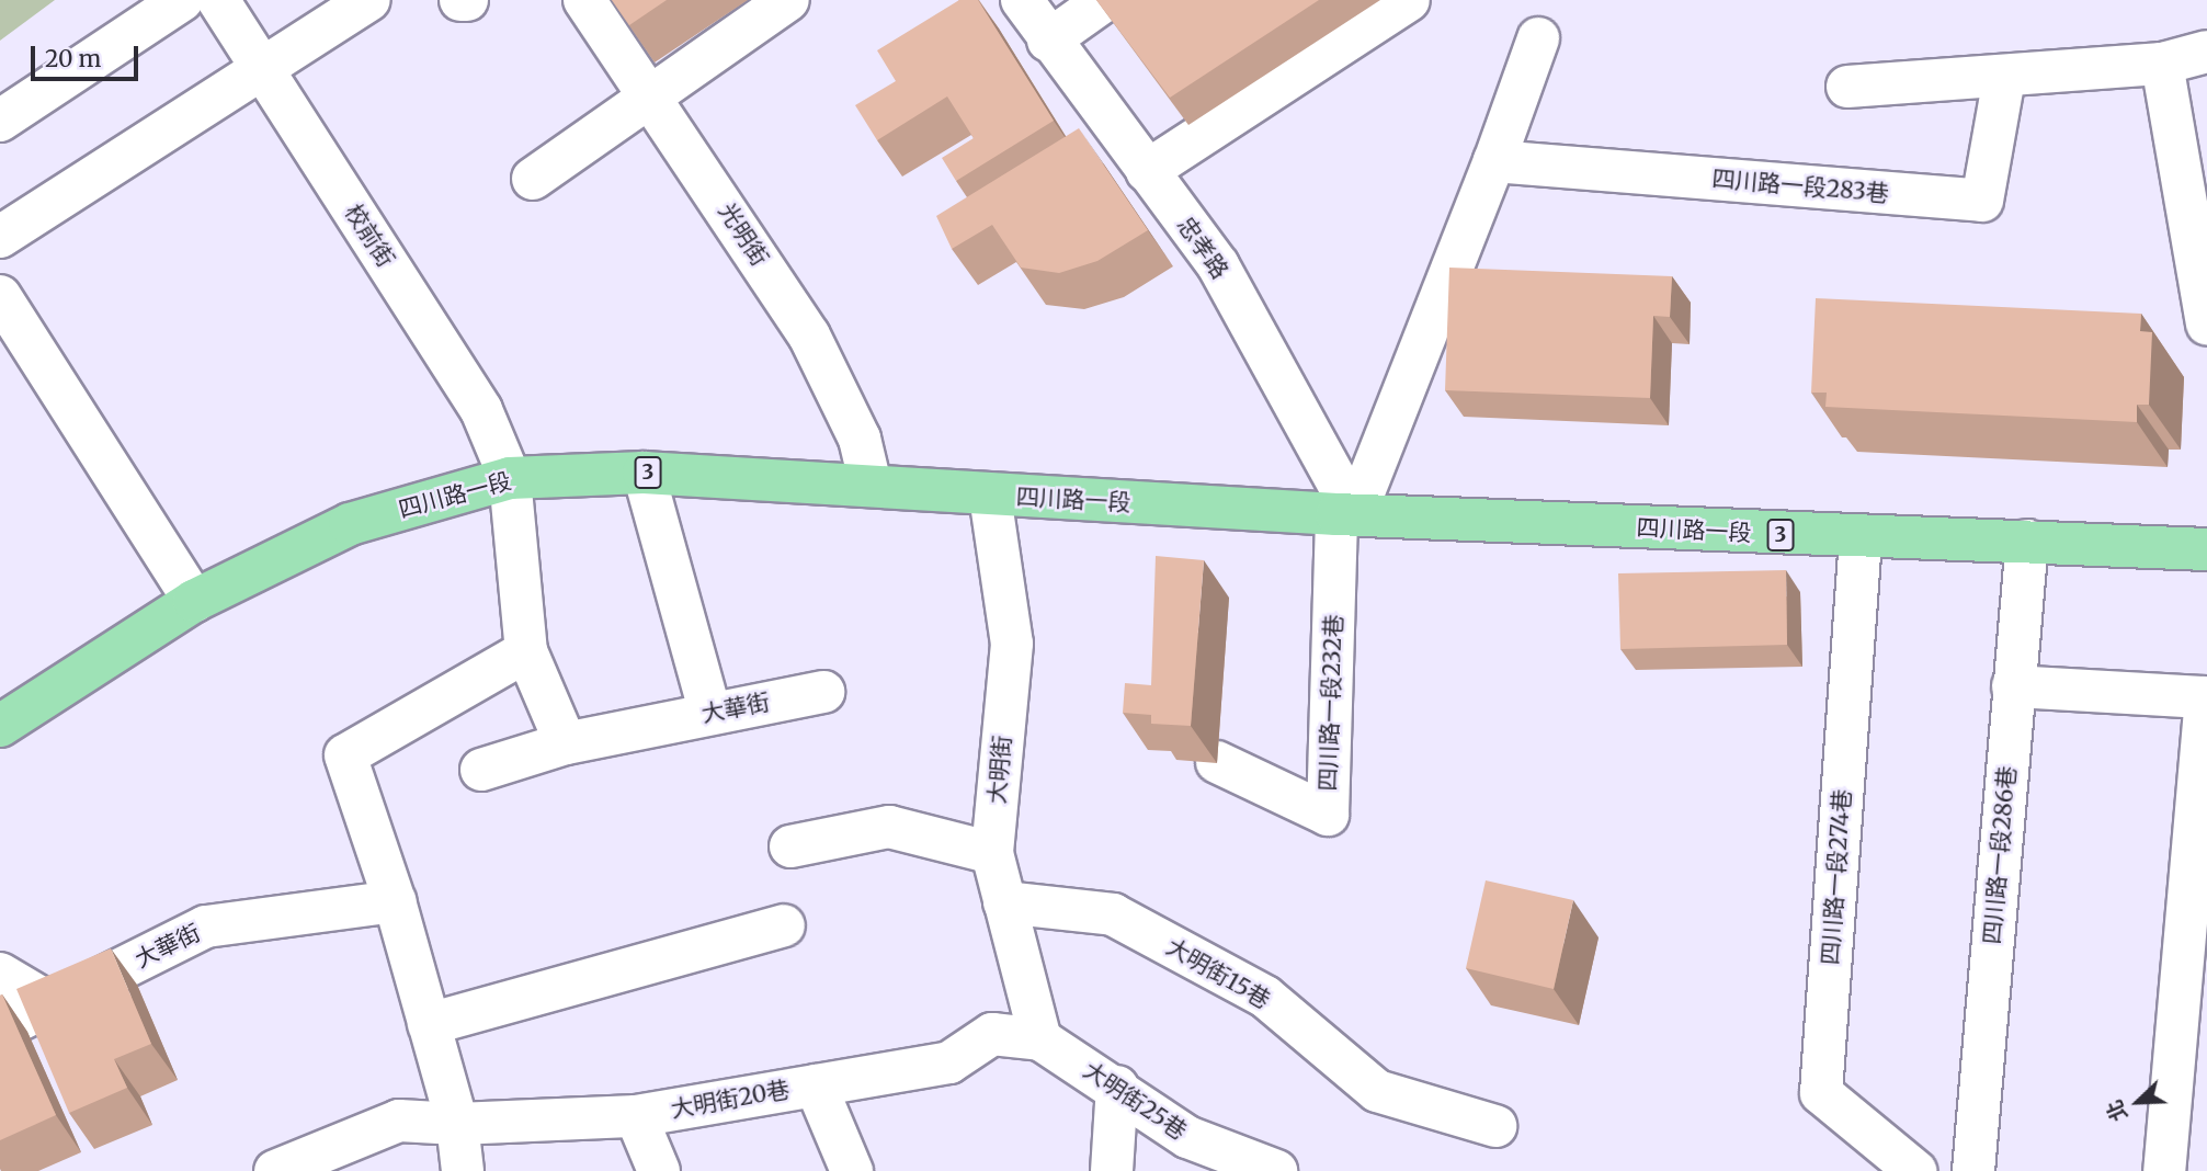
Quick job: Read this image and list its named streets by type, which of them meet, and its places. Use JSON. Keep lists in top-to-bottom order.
{
  "streets": {
    "main road": ["3", "四川路一段"],
    "street": [
      "四川路一段283巷",
      "光明街",
      "校前街",
      "忠孝路",
      "四川路一段232巷",
      "大華街",
      "大明街",
      "四川路一段286巷",
      "四川路一段274巷",
      "大明街15巷",
      "大明街20巷",
      "大明街25巷"
    ]
  },
  "crossings": [
    ["光明街", "四川路一段"],
    ["校前街", "四川路一段"],
    ["忠孝路", "四川路一段"],
    ["忠孝路", "四川路一段232巷"],
    ["四川路一段", "四川路一段232巷"],
    ["四川路一段", "大明街"],
    ["四川路一段", "四川路一段286巷"],
    ["四川路一段", "四川路一段274巷"],
    ["大明街", "大明街15巷"],
    ["大明街", "大明街20巷"],
    ["大明街", "大明街25巷"],
    ["大明街20巷", "大明街25巷"]
  ],
  "scale_bar": "20 m",
  "north": "bottom left"
}
